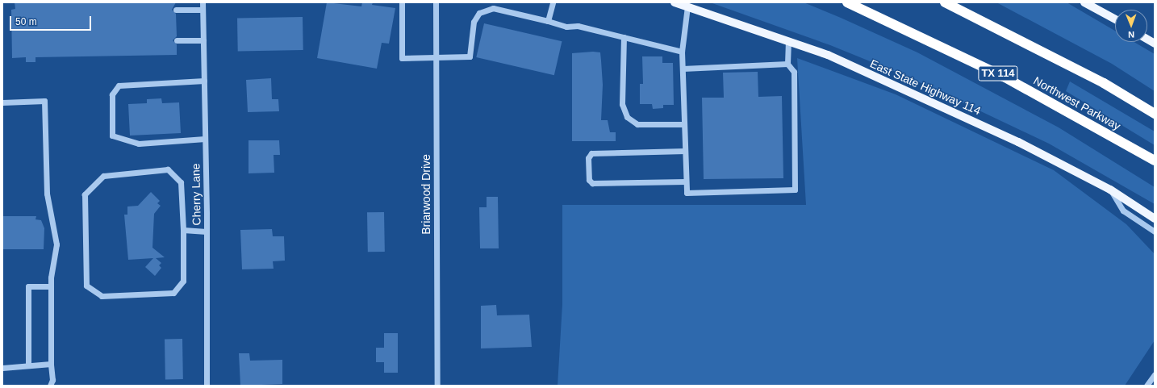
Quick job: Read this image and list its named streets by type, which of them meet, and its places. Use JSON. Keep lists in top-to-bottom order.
{
  "streets": {
    "highway": ["TX 114", "Northwest Parkway"],
    "main road": ["East State Highway 114"],
    "street": ["Cherry Lane", "Briarwood Drive"]
  },
  "scale_bar": "50 m",
  "north": "bottom"
}
